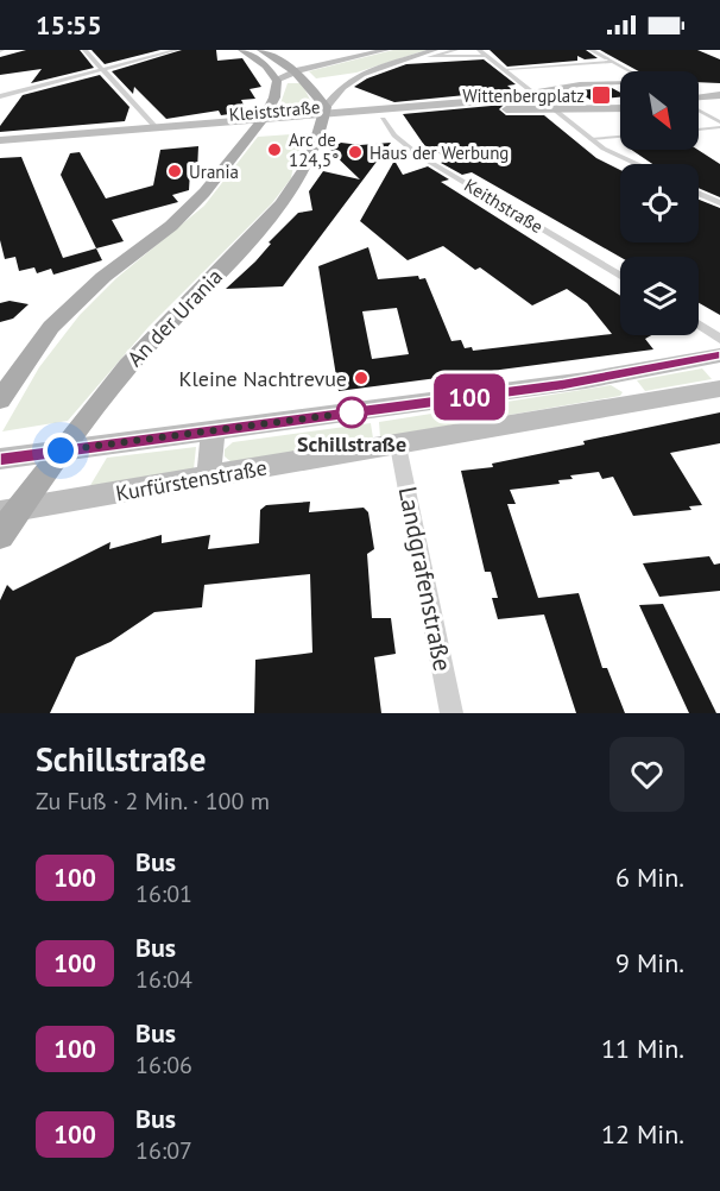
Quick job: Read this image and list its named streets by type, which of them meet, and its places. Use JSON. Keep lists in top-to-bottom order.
{
  "streets": {
    "main road": ["Kleiststraße", "An der Urania", "Kurfürstenstraße"],
    "street": ["Keithstraße", "Landgrafenstraße"]
  },
  "crossings": [
    ["Kleiststraße", "Keithstraße"],
    ["Kleiststraße", "An der Urania"],
    ["An der Urania", "Kurfürstenstraße"],
    ["Kurfürstenstraße", "Landgrafenstraße"]
  ],
  "places": {
    "transit": ["Wittenbergplatz"],
    "other": [
      "Arc de 124,5°",
      "Haus der Werbung",
      "Urania",
      "Kleine Nachtrevue",
      "Schillstraße"
    ]
  },
  "lines": ["bus line 100"],
  "north": "bottom right",
  "page": {
    "status": "15:55",
    "on_map": "100",
    "heading": ["Schillstraße", "Zu Fuß · 2 Min. · 100 m"],
    "list": [
      {
        "mark": "100",
        "name": "Bus",
        "note": "16:01",
        "value": "6 Min."
      },
      {
        "mark": "100",
        "name": "Bus",
        "note": "16:04",
        "value": "9 Min."
      },
      {
        "mark": "100",
        "name": "Bus",
        "note": "16:06",
        "value": "11 Min."
      },
      {
        "mark": "100",
        "name": "Bus",
        "note": "16:07",
        "value": "12 Min."
      }
    ]
  }
}
